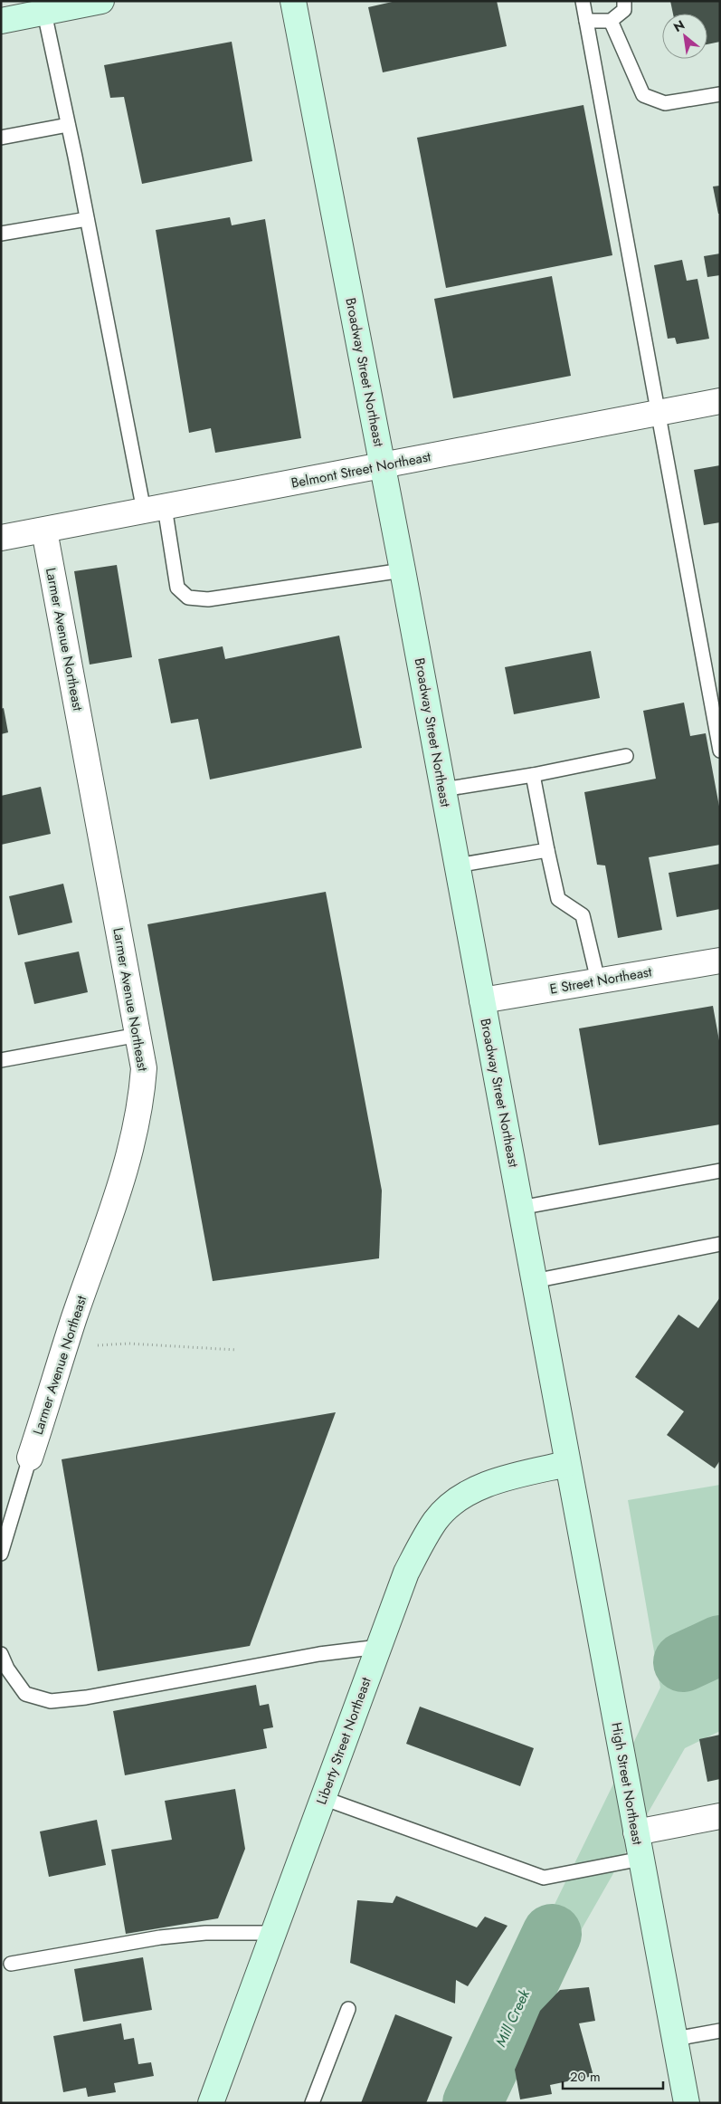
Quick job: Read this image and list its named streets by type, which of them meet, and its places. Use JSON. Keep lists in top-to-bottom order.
{
  "streets": {
    "main road": ["Broadway Street Northeast", "Liberty Street Northeast", "High Street Northeast"],
    "street": ["Belmont Street Northeast", "Larmer Avenue Northeast", "E Street Northeast"]
  },
  "crossings": [
    ["Broadway Street Northeast", "Belmont Street Northeast"],
    ["Broadway Street Northeast", "E Street Northeast"],
    ["Broadway Street Northeast", "Liberty Street Northeast"],
    ["Broadway Street Northeast", "High Street Northeast"],
    ["Belmont Street Northeast", "Larmer Avenue Northeast"],
    ["Liberty Street Northeast", "High Street Northeast"]
  ],
  "water": ["Mill Creek"],
  "scale_bar": "20 m",
  "north": "top left"
}
